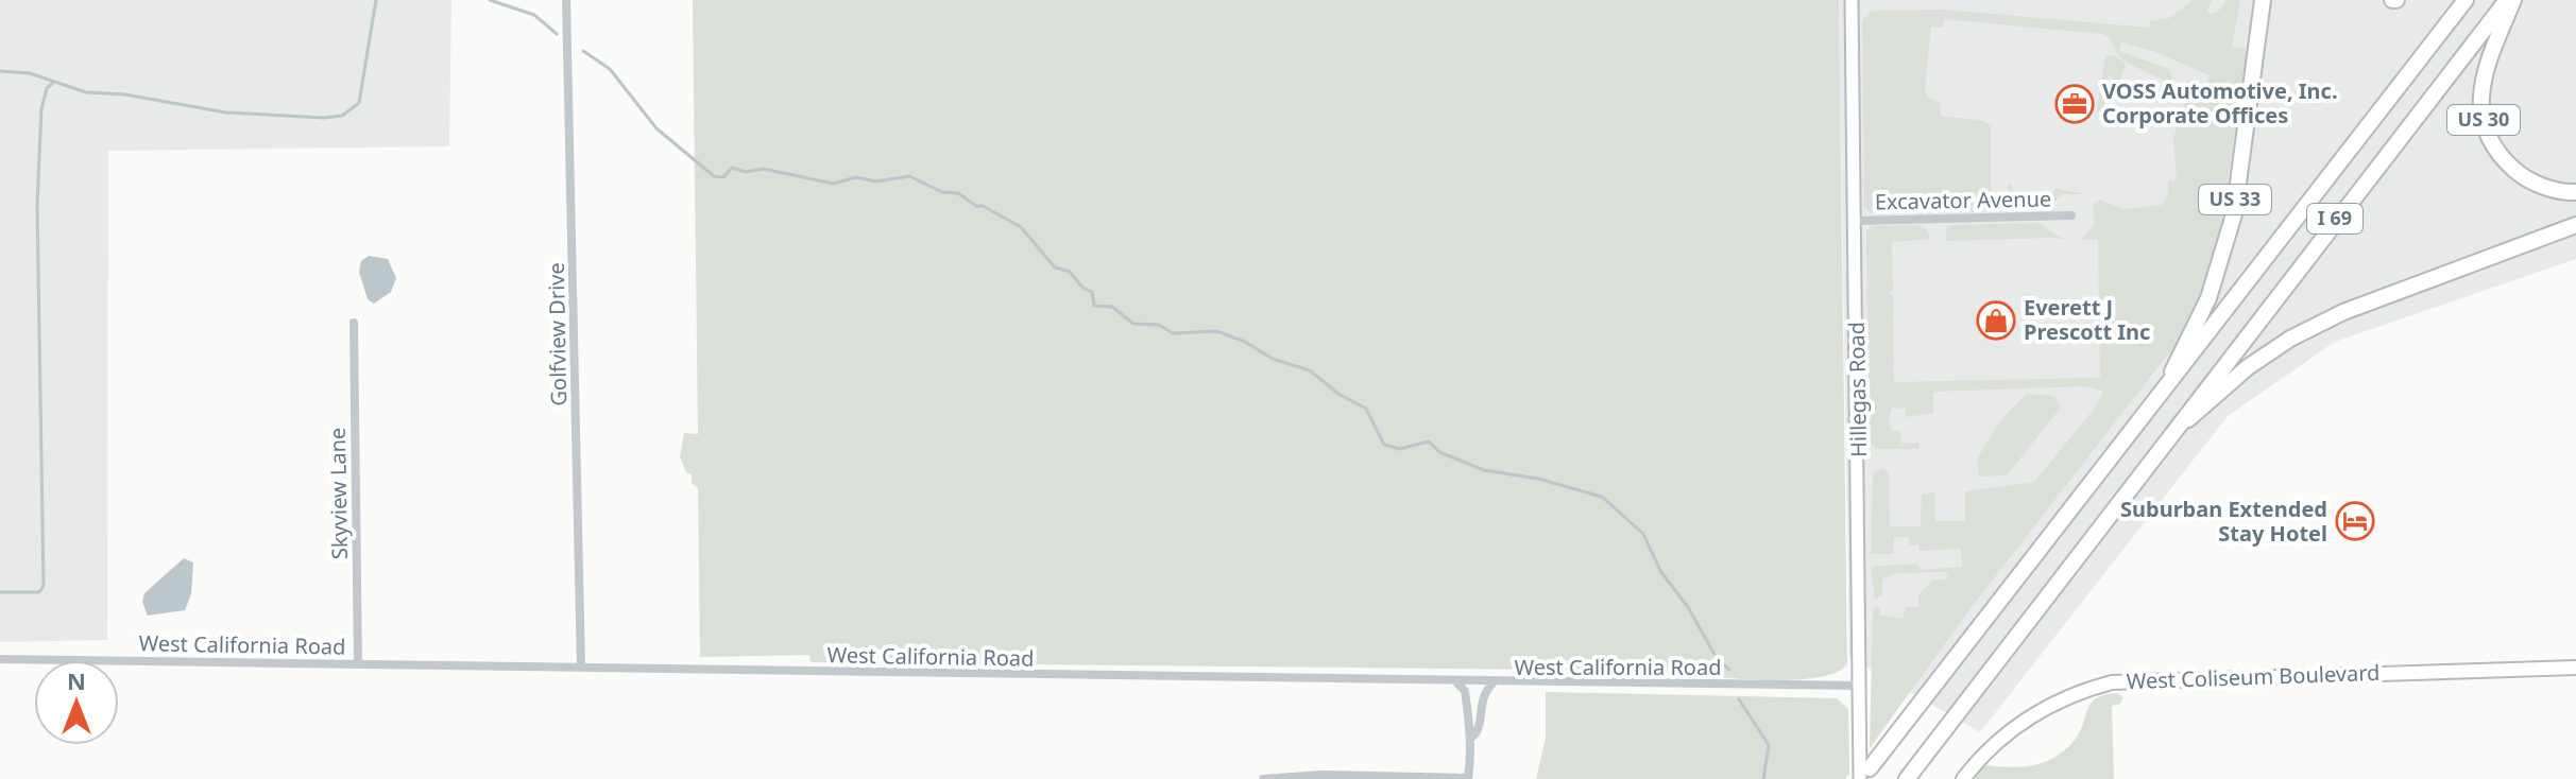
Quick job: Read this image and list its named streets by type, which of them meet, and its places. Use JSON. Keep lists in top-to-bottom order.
{
  "streets": {
    "highway": ["US 30", "US 33", "I 69"],
    "main road": ["Hillegas Road", "West Coliseum Boulevard"],
    "street": [
      "Excavator Avenue",
      "Golfview Drive",
      "Skyview Lane",
      "West California Road"
    ]
  },
  "crossings": [
    ["US 33", "I 69"],
    ["Excavator Avenue", "Hillegas Road"],
    ["I 69", "Hillegas Road"],
    ["Golfview Drive", "West California Road"],
    ["Hillegas Road", "West California Road"],
    ["Skyview Lane", "West California Road"]
  ],
  "places": {
    "office": ["VOSS Automotive, Inc. Corporate Offices"],
    "shop": ["Everett J Prescott Inc"],
    "hotel": ["Suburban Extended Stay Hotel"]
  },
  "north": "top"
}
